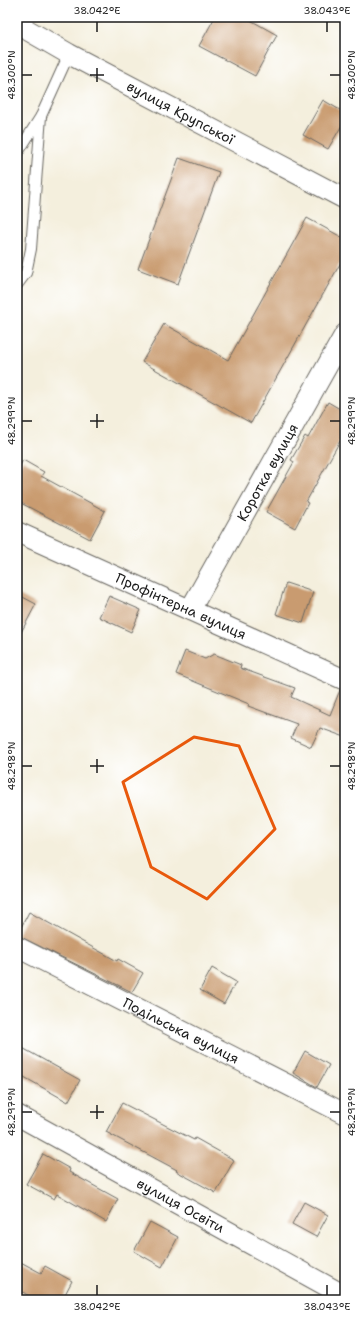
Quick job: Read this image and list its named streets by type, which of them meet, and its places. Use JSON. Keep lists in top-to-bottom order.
{
  "streets": {
    "street": [
      "вулиця Крупської",
      "Коротка вулиця",
      "Профінтерна вулиця",
      "Подільська вулиця",
      "вулиця Освіти"
    ]
  },
  "crossings": [
    ["Коротка вулиця", "Профінтерна вулиця"]
  ],
  "coordinates": [
    "38.042°E",
    "38.043°E",
    "48.300°N",
    "48.299°N",
    "48.298°N",
    "48.297°N"
  ]
}
